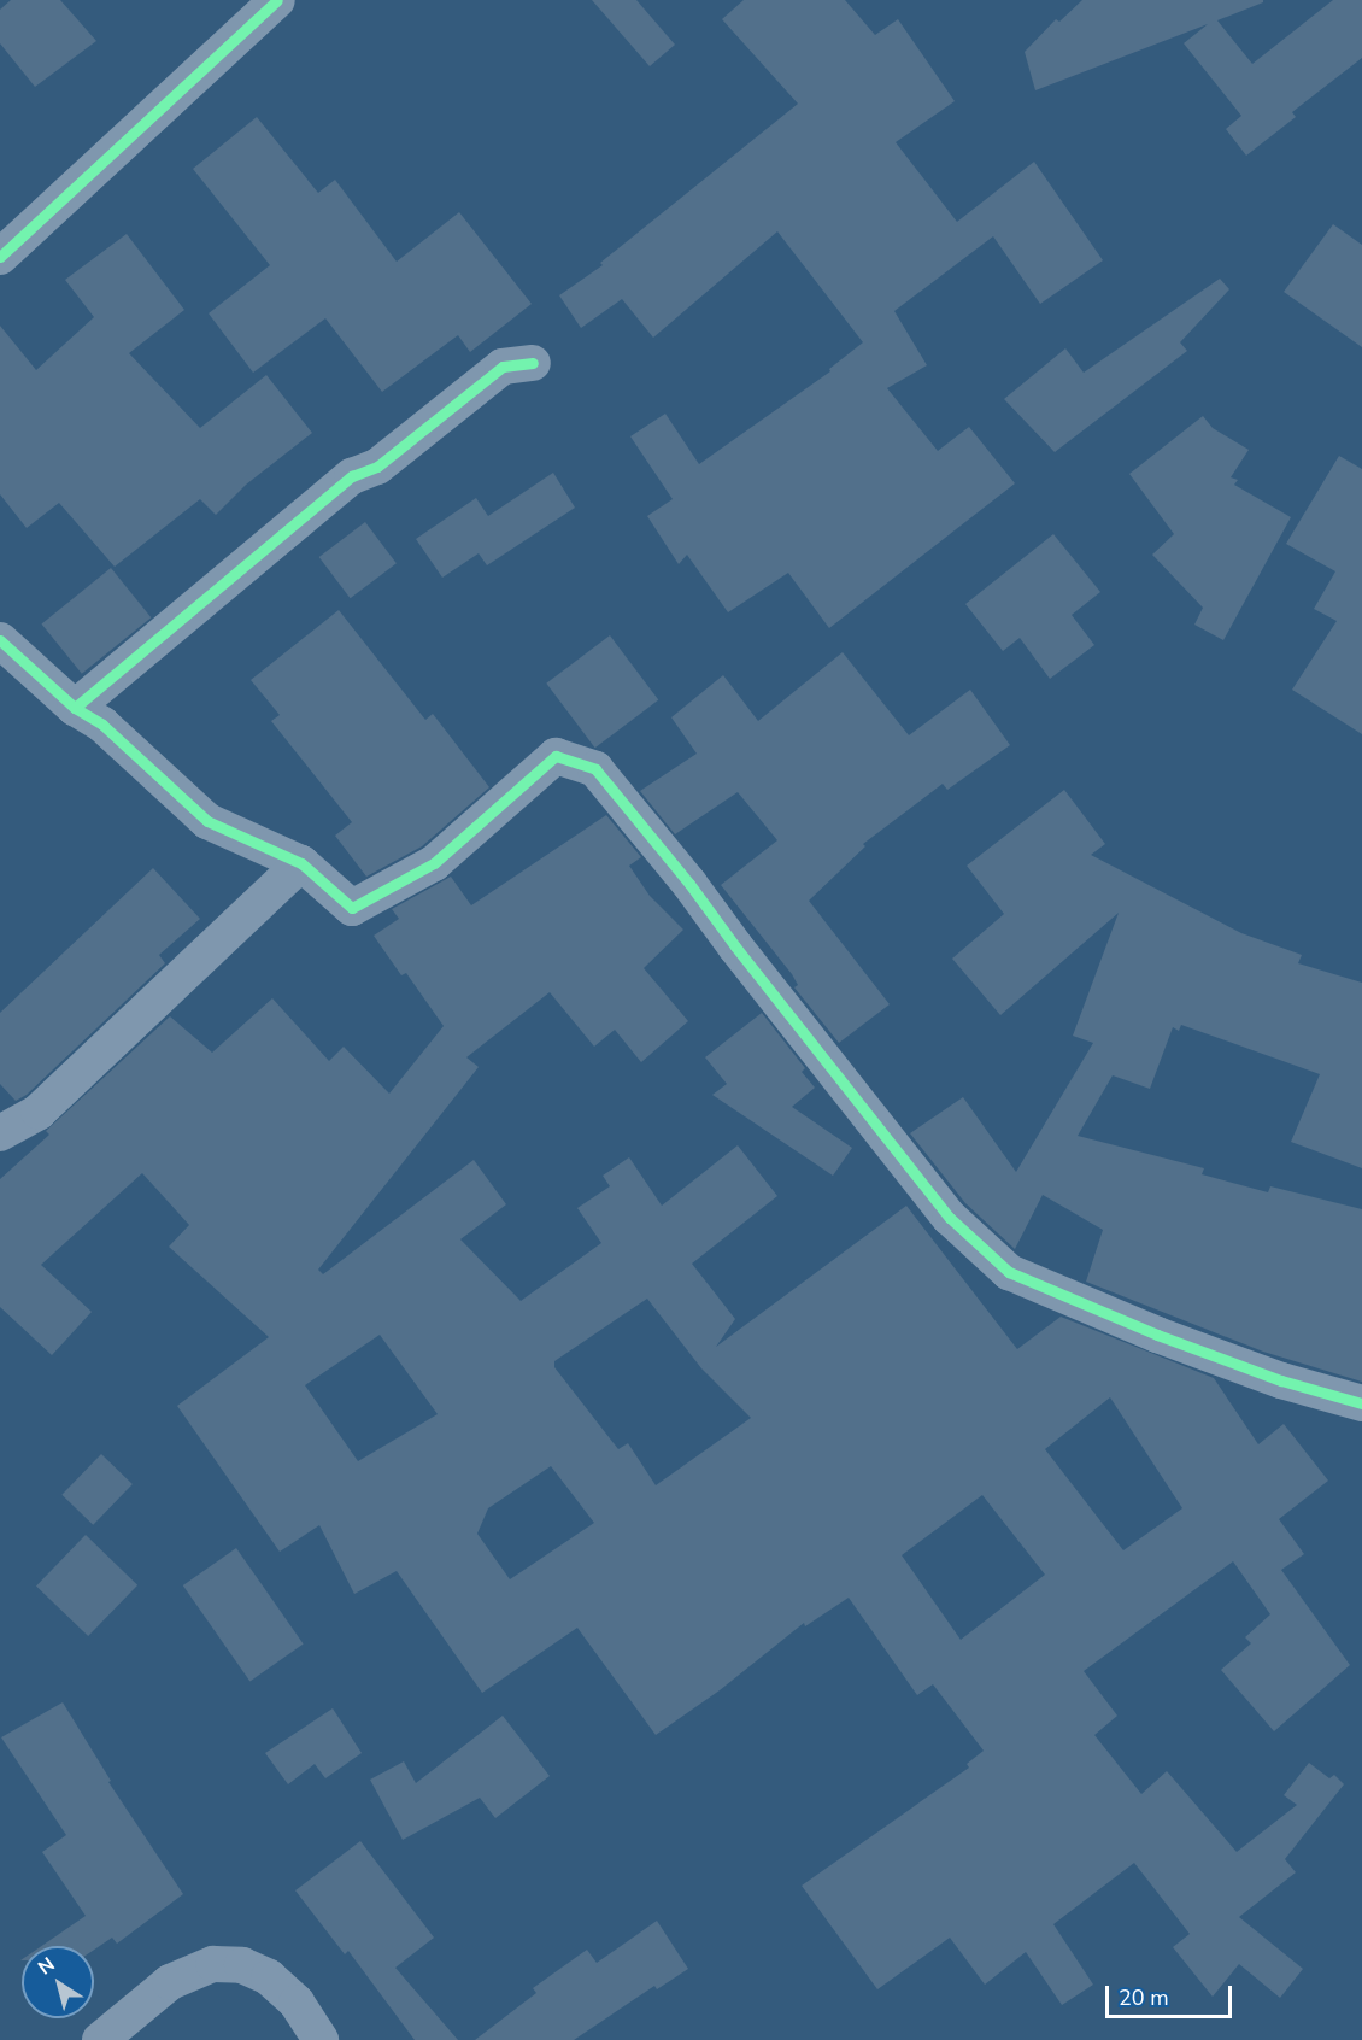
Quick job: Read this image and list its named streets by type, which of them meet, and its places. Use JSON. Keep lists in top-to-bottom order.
{
  "scale_bar": "20 m",
  "north": "top left"
}
